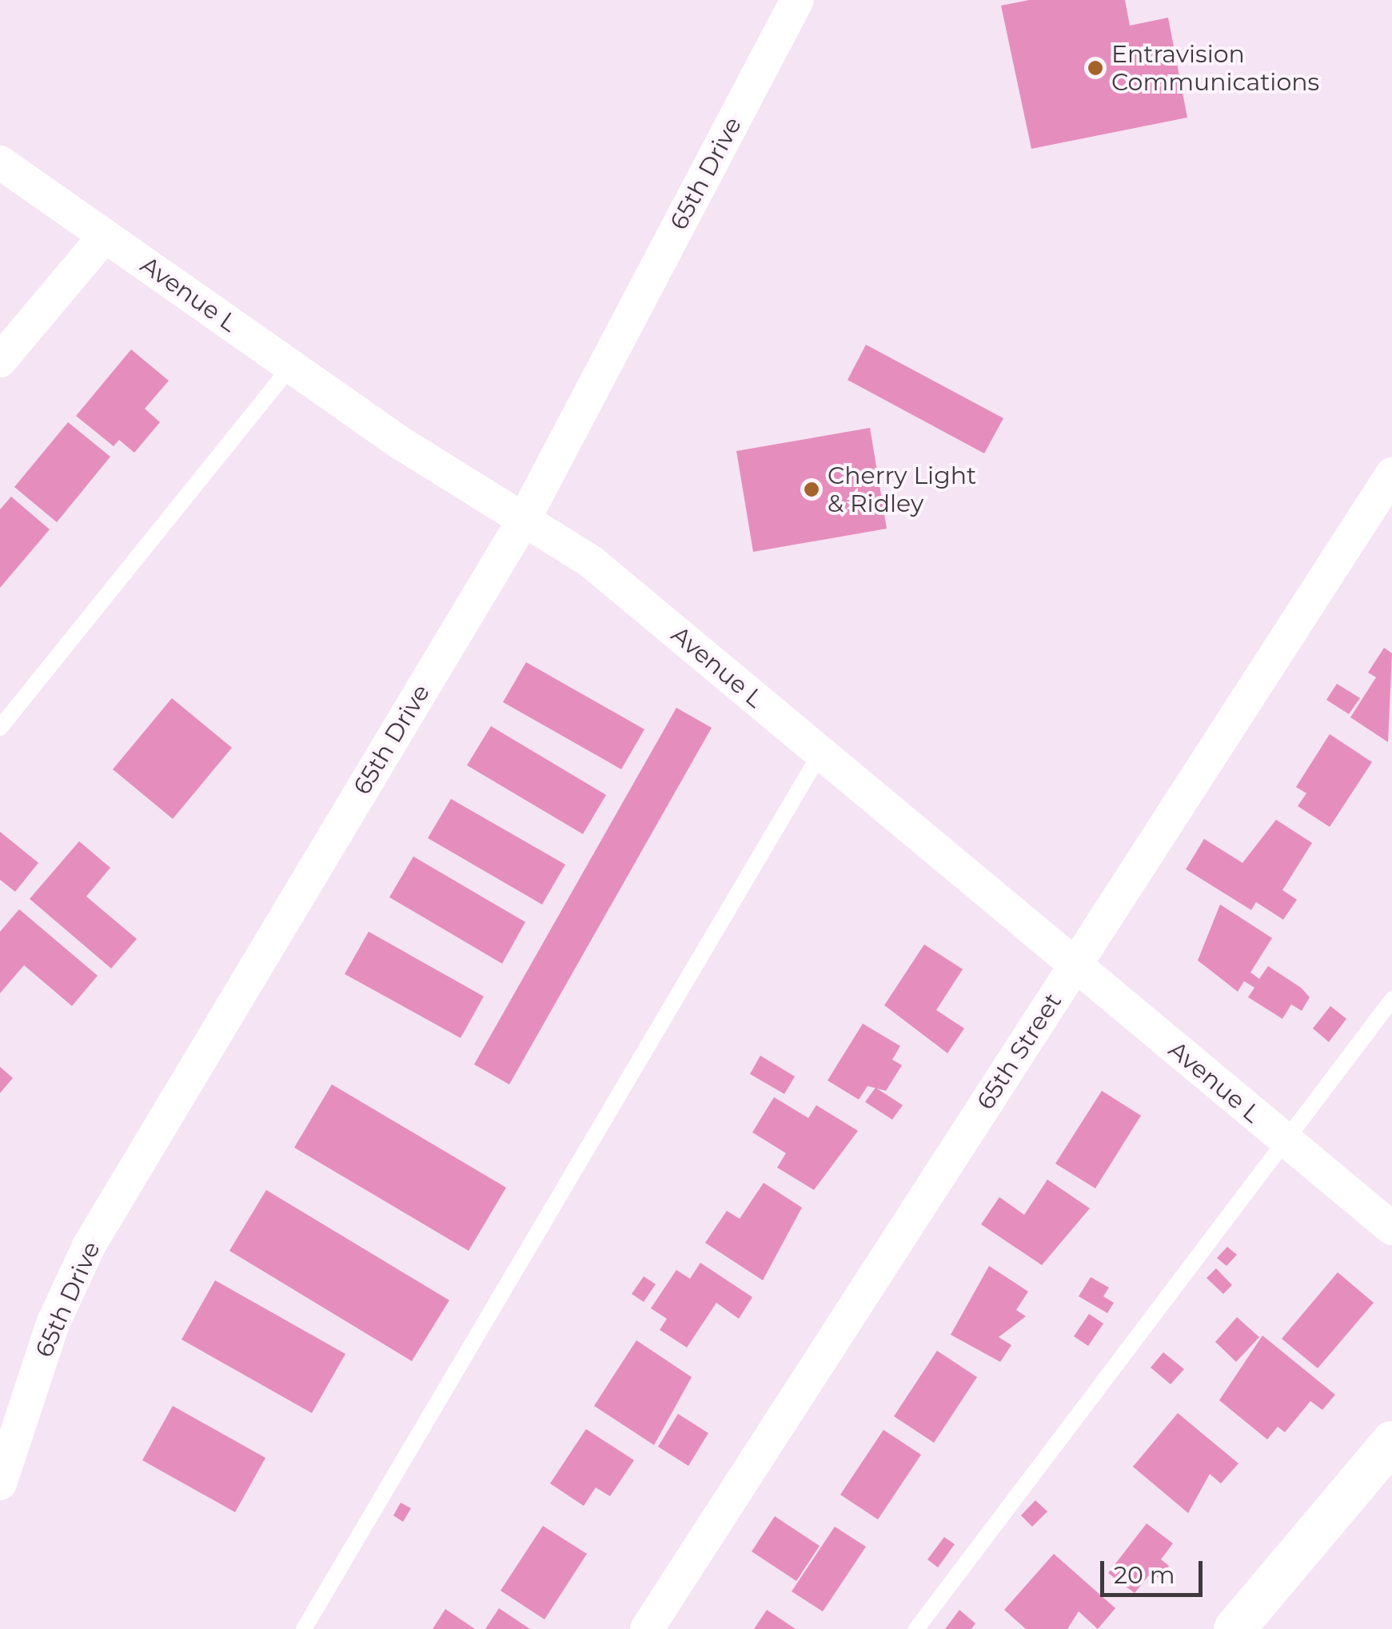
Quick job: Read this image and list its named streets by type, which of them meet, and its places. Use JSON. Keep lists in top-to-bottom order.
{
  "streets": {
    "street": ["65th Drive", "Avenue L", "65th Street"]
  },
  "crossings": [
    ["65th Drive", "Avenue L"],
    ["Avenue L", "65th Street"]
  ],
  "places": ["Entravision Communications", "Cherry Light & Ridley"],
  "scale_bar": "20 m"
}
